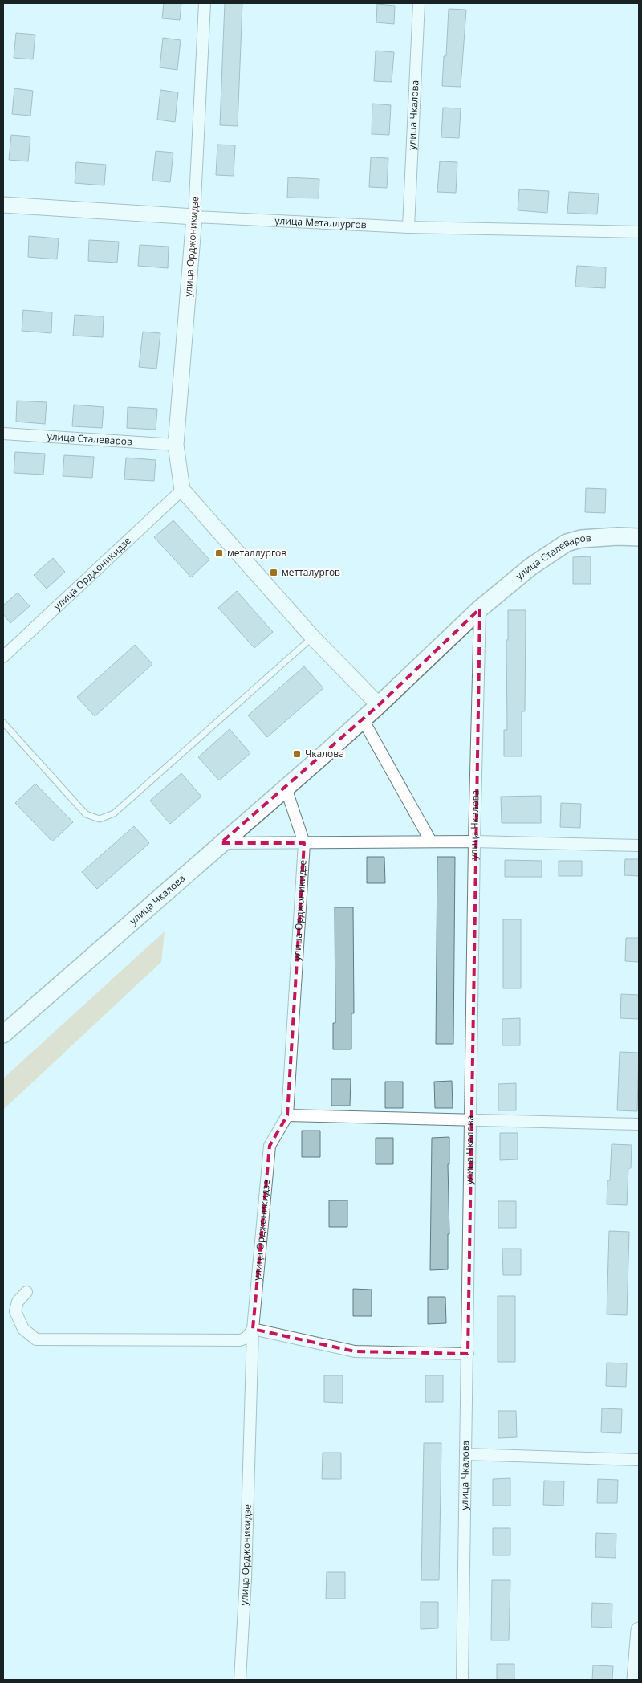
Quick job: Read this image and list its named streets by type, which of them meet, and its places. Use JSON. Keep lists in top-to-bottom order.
{
  "streets": {
    "main road": [
      "улица Чкалова",
      "улица Металлургов",
      "улица Орджоникидзе",
      "улица Сталеваров"
    ]
  },
  "crossings": [
    ["улица Чкалова", "улица Металлургов"],
    ["улица Чкалова", "улица Орджоникидзе"],
    ["улица Чкалова", "улица Сталеваров"],
    ["улица Металлургов", "улица Орджоникидзе"],
    ["улица Орджоникидзе", "улица Сталеваров"]
  ],
  "places": {
    "transit": ["металлургов", "метталургов", "Чкалова"]
  }
}
